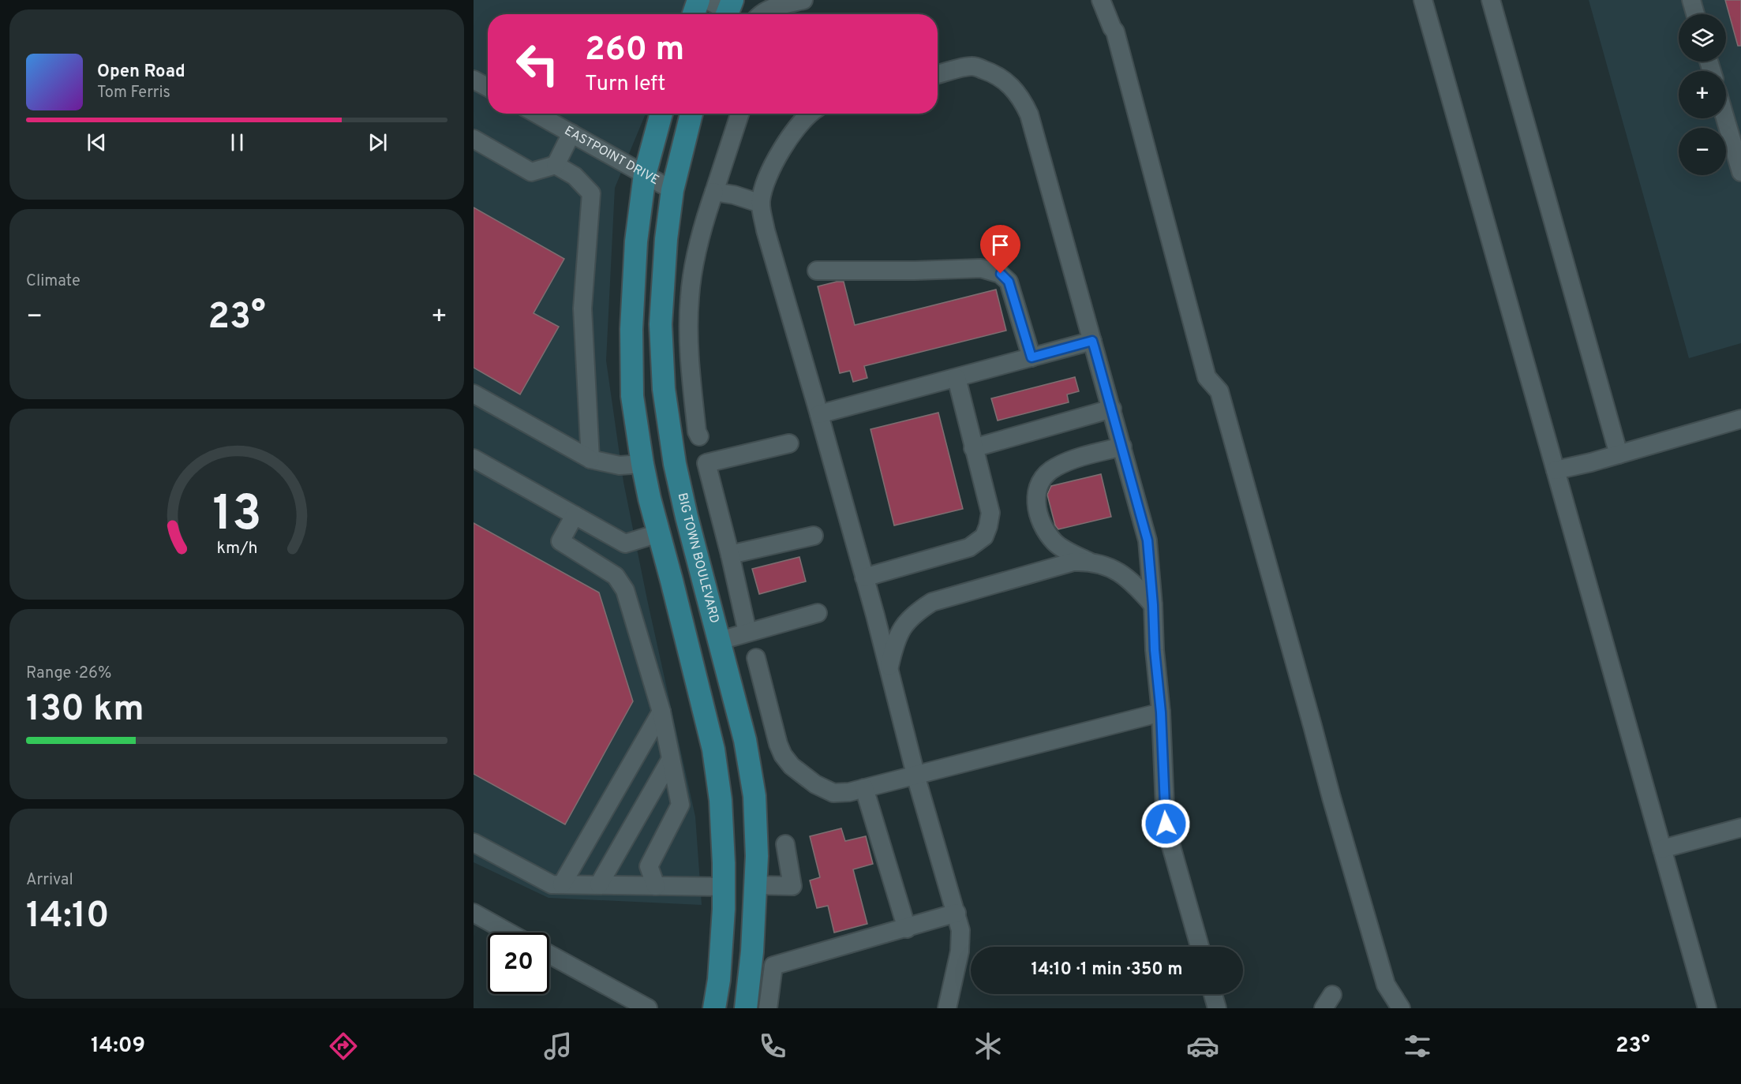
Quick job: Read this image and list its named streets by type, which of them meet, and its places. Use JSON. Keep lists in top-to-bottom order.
{
  "streets": {
    "main road": ["BIG TOWN BOULEVARD"],
    "street": ["EASTPOINT DRIVE"]
  },
  "crossings": [
    ["EASTPOINT DRIVE", "BIG TOWN BOULEVARD"]
  ],
  "page": {
    "map_buttons": ["+", "−"],
    "turn": ["260 m", "Turn left"],
    "song": ["Open Road", "Tom Ferris"],
    "tile": [
      "Climate",
      ["Range · 26%", "130 km"],
      ["Arrival", "14:10"]
    ],
    "heat": ["−", "23°", "+"],
    "limit": "20",
    "trip": "14:10 · 1 min · 350 m",
    "tabs": ["14:09", "23°"],
    "gauge": ["13", "km/h"]
  }
}
